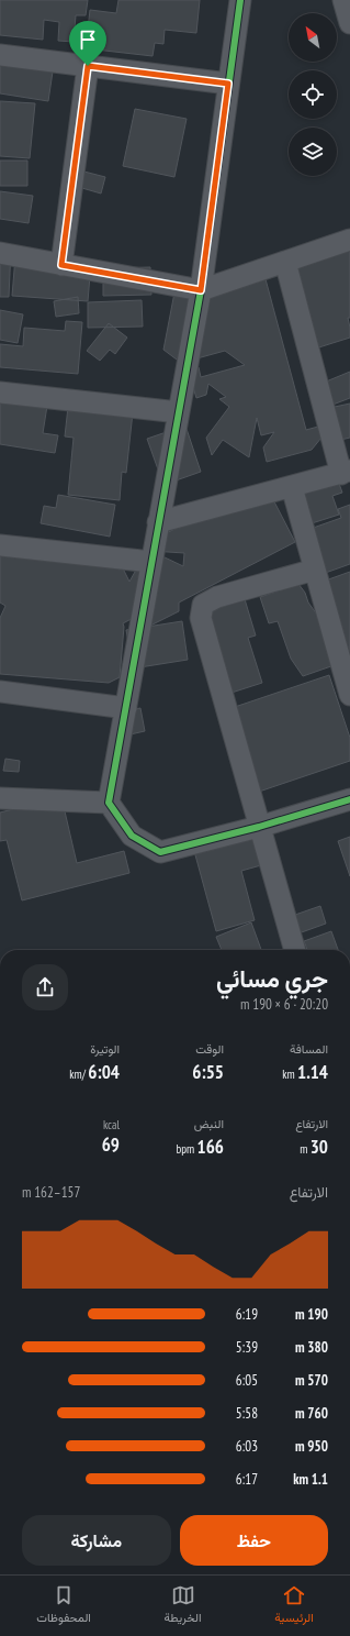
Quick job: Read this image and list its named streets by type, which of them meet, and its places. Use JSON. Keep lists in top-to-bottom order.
{
  "north": "top left",
  "page": {
    "heading": ["جري مسائي", "20:20 · 6 × 190 m"],
    "stats": [
      ["المسافة", "1.14 km"],
      ["الوقت", "6:55"],
      ["الوتيرة", "6:04 /km"],
      ["الارتفاع", "30 m"],
      ["النبض", "166 bpm"],
      ["kcal", "69"]
    ],
    "chart": ["الارتفاع", "157–162 m"],
    "list": [
      {
        "name": "190 m",
        "note": "6:19"
      },
      {
        "name": "380 m",
        "note": "5:39"
      },
      {
        "name": "570 m",
        "note": "6:05"
      },
      {
        "name": "760 m",
        "note": "5:58"
      },
      {
        "name": "950 m",
        "note": "6:03"
      },
      {
        "name": "1.1 km",
        "note": "6:17"
      }
    ],
    "buttons": ["حفظ", "مشاركة"],
    "tabs": ["الرئيسية", "الخريطة", "المحفوظات"]
  }
}
